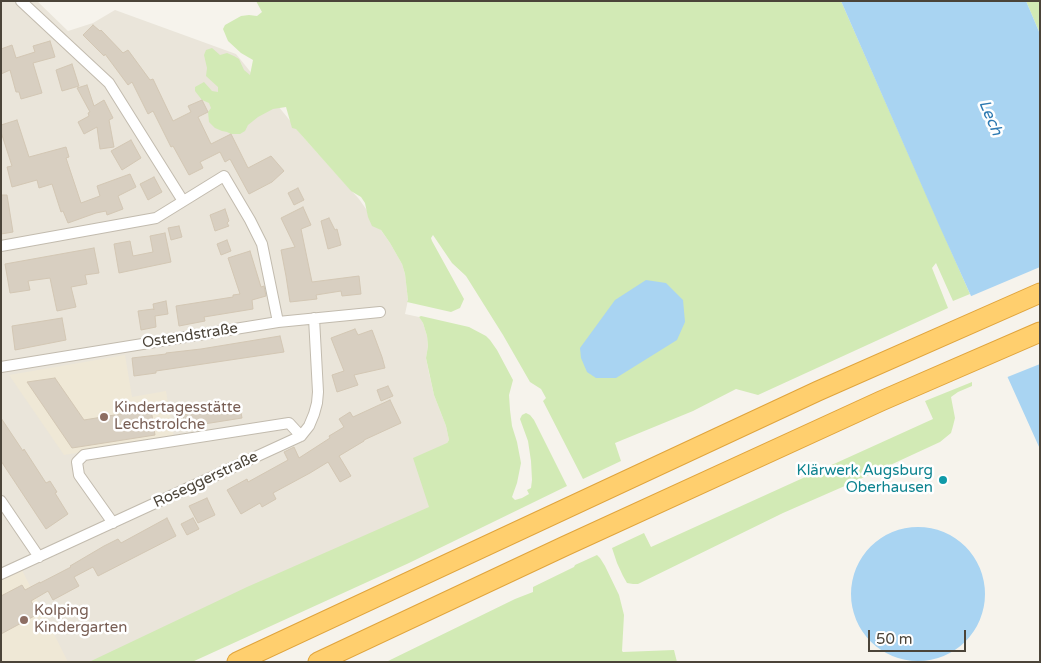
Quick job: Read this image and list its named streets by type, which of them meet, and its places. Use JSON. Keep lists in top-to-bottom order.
{
  "streets": {
    "street": ["Ostendstraße", "Roseggerstraße"]
  },
  "water": ["Lech"],
  "places": ["Kindertagesstätte Lechstrolche", "Klärwerk Augsburg Oberhausen", "Kolping Kindergarten"],
  "scale_bar": "50 m"
}
